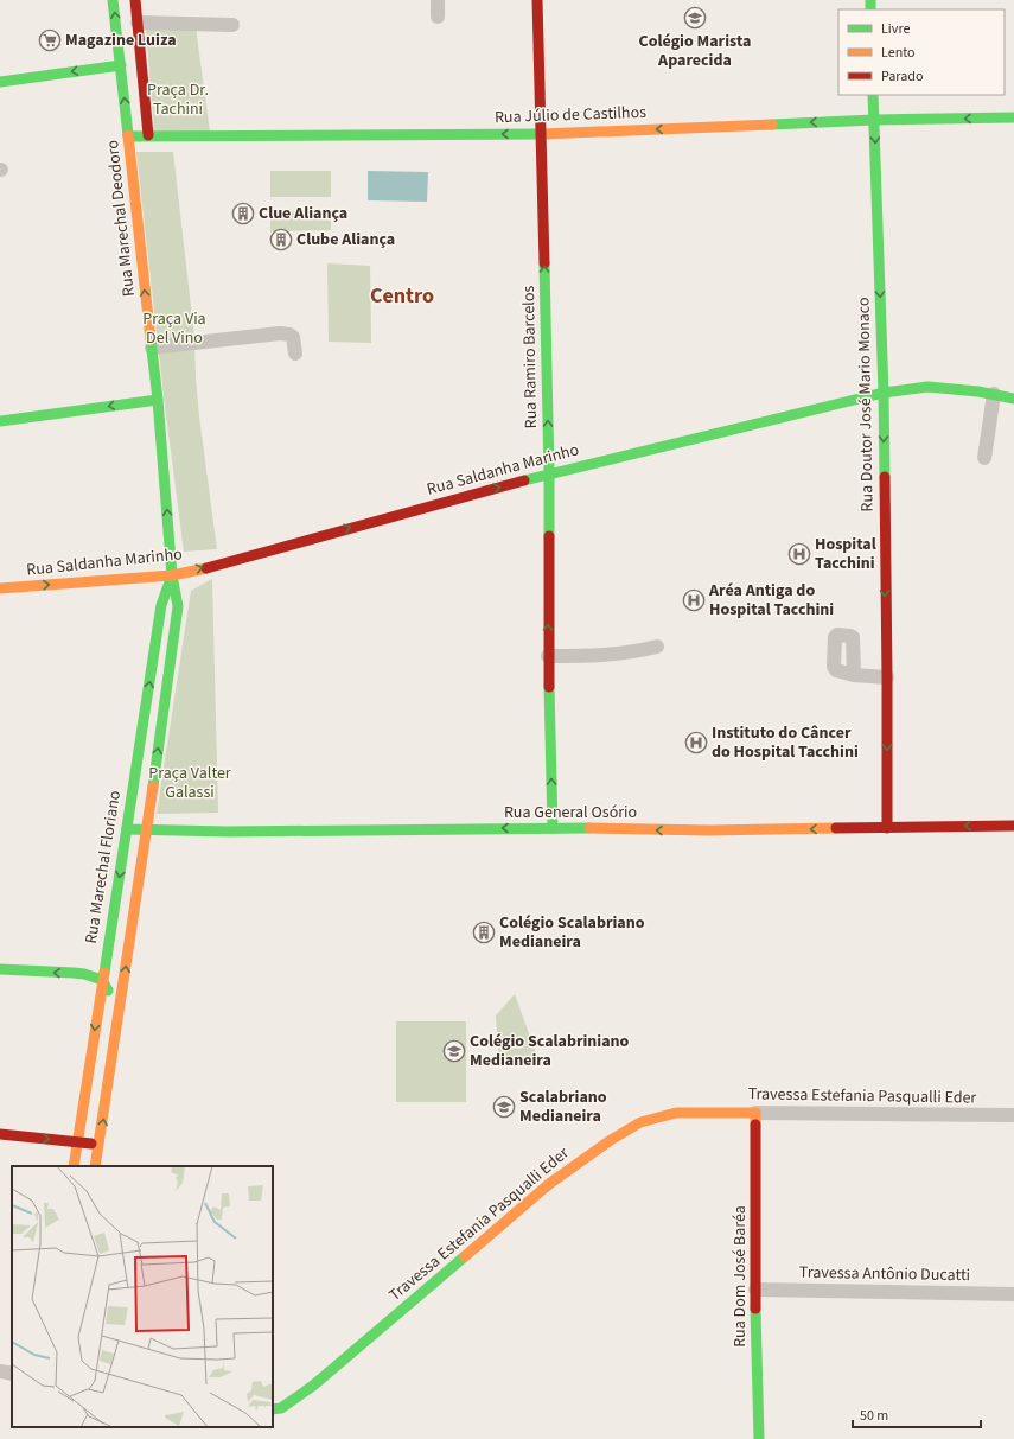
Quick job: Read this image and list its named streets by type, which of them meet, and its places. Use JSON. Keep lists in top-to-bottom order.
{
  "streets": {
    "street": [
      "Rua Júlio de Castilhos",
      "Rua Marechal Deodoro",
      "Rua Ramiro Barcelos",
      "Rua Doutor José Mario Monaco",
      "Rua Saldanha Marinho",
      "Rua General Osório",
      "Rua Marechal Floriano",
      "Travessa Estefania Pasqualli Eder",
      "Travessa Antônio Ducatti",
      "Rua Dom José Baréa"
    ]
  },
  "crossings": [
    ["Rua Júlio de Castilhos", "Rua Marechal Deodoro"],
    ["Rua Júlio de Castilhos", "Rua Ramiro Barcelos"],
    ["Rua Júlio de Castilhos", "Rua Doutor José Mario Monaco"],
    ["Rua Marechal Deodoro", "Rua Saldanha Marinho"],
    ["Rua Marechal Deodoro", "Rua General Osório"],
    ["Rua Marechal Deodoro", "Rua Marechal Floriano"],
    ["Rua Ramiro Barcelos", "Rua Saldanha Marinho"],
    ["Rua Ramiro Barcelos", "Rua General Osório"],
    ["Rua Doutor José Mario Monaco", "Rua Saldanha Marinho"],
    ["Rua Doutor José Mario Monaco", "Rua General Osório"],
    ["Rua Saldanha Marinho", "Rua Marechal Floriano"],
    ["Rua General Osório", "Rua Marechal Floriano"],
    ["Travessa Estefania Pasqualli Eder", "Rua Dom José Baréa"],
    ["Travessa Antônio Ducatti", "Rua Dom José Baréa"]
  ],
  "one_way": [
    "Rua Júlio de Castilhos",
    "Rua Marechal Deodoro",
    "Rua Ramiro Barcelos",
    "Rua Doutor José Mario Monaco",
    "Rua Saldanha Marinho",
    "Rua General Osório"
  ],
  "districts": ["Centro"],
  "parks": ["Praça Dr. Tachini", "Praça Via Del Vino", "Praça Valter Galassi"],
  "places": {
    "school or university": ["Colégio Marista Aparecida", "Colégio Scalabriniano Medianeira", "Scalabriano Medianeira"],
    "supermarket": ["Magazine Luiza"],
    "building": ["Clue Aliança", "Clube Aliança", "Colégio Scalabriano Medianeira"],
    "hospital": ["Hospital Tacchini", "Aréa Antiga do Hospital Tacchini", "Instituto do Câncer do Hospital Tacchini"]
  },
  "legend": ["Livre", "Lento", "Parado"],
  "scale_bar": "50 m"
}
